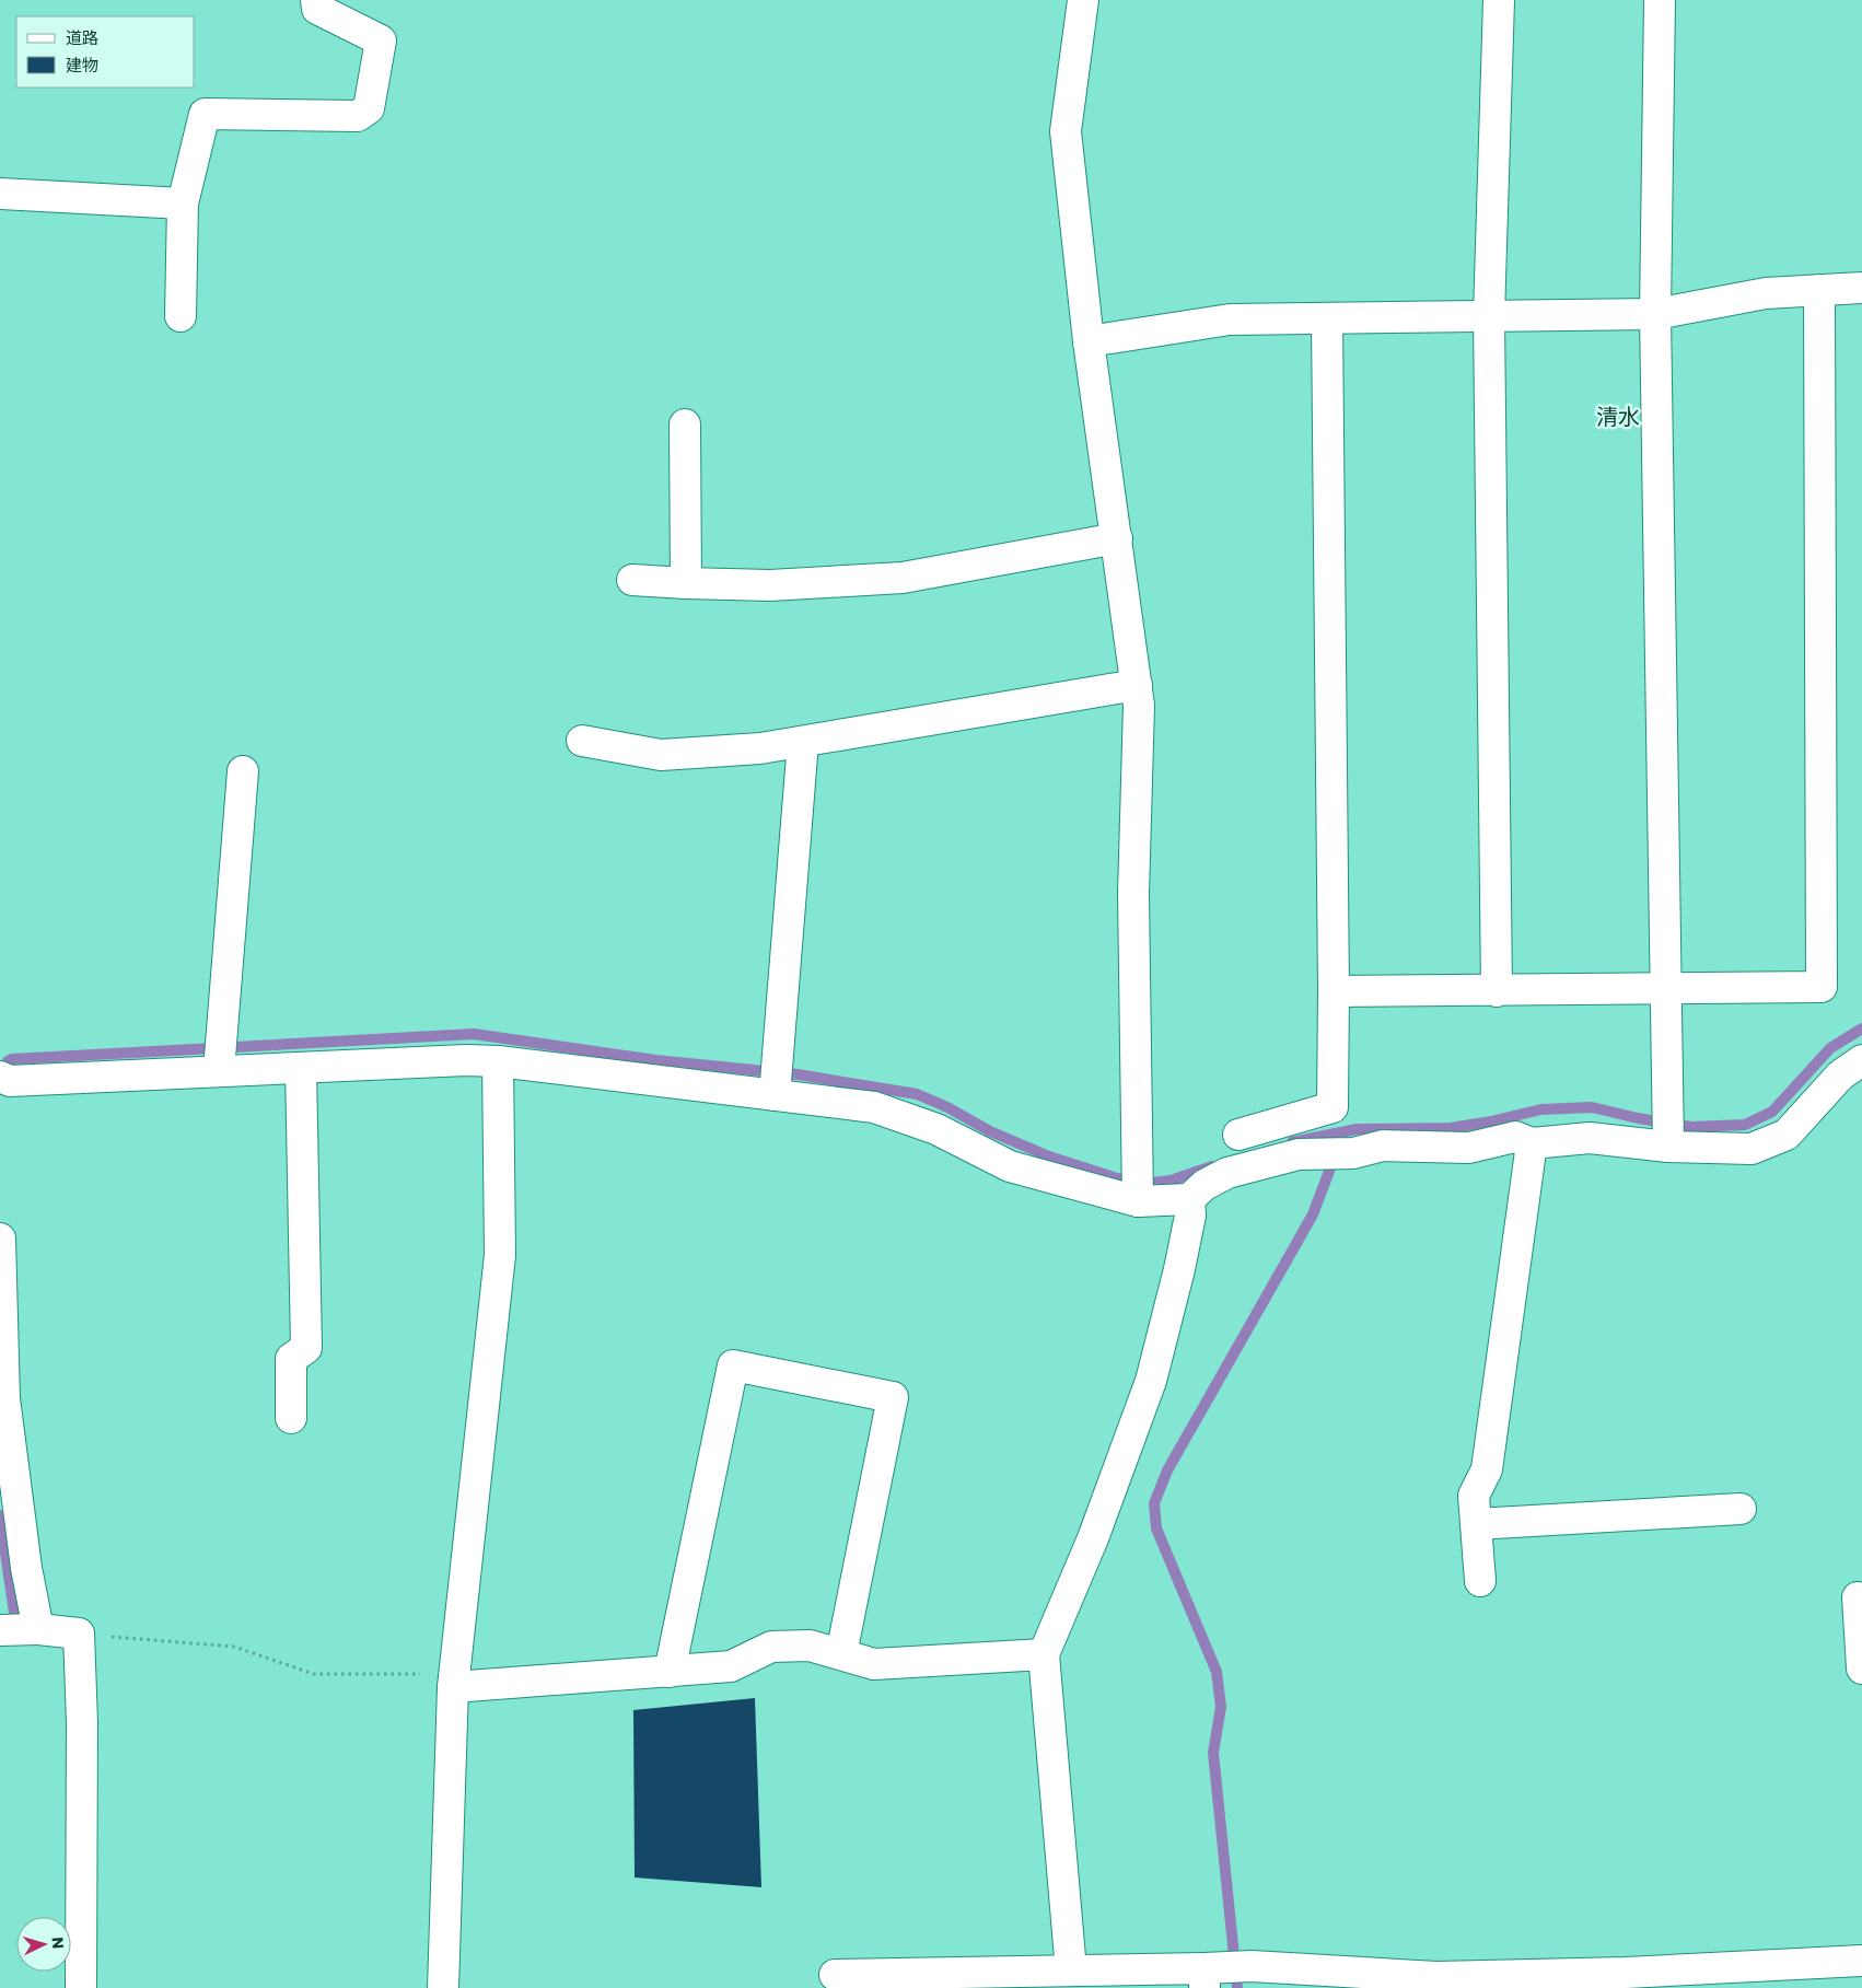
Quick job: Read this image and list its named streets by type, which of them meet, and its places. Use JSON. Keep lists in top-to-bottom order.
{
  "districts": ["清水"],
  "legend": ["道路", "建物"],
  "north": "right"
}
